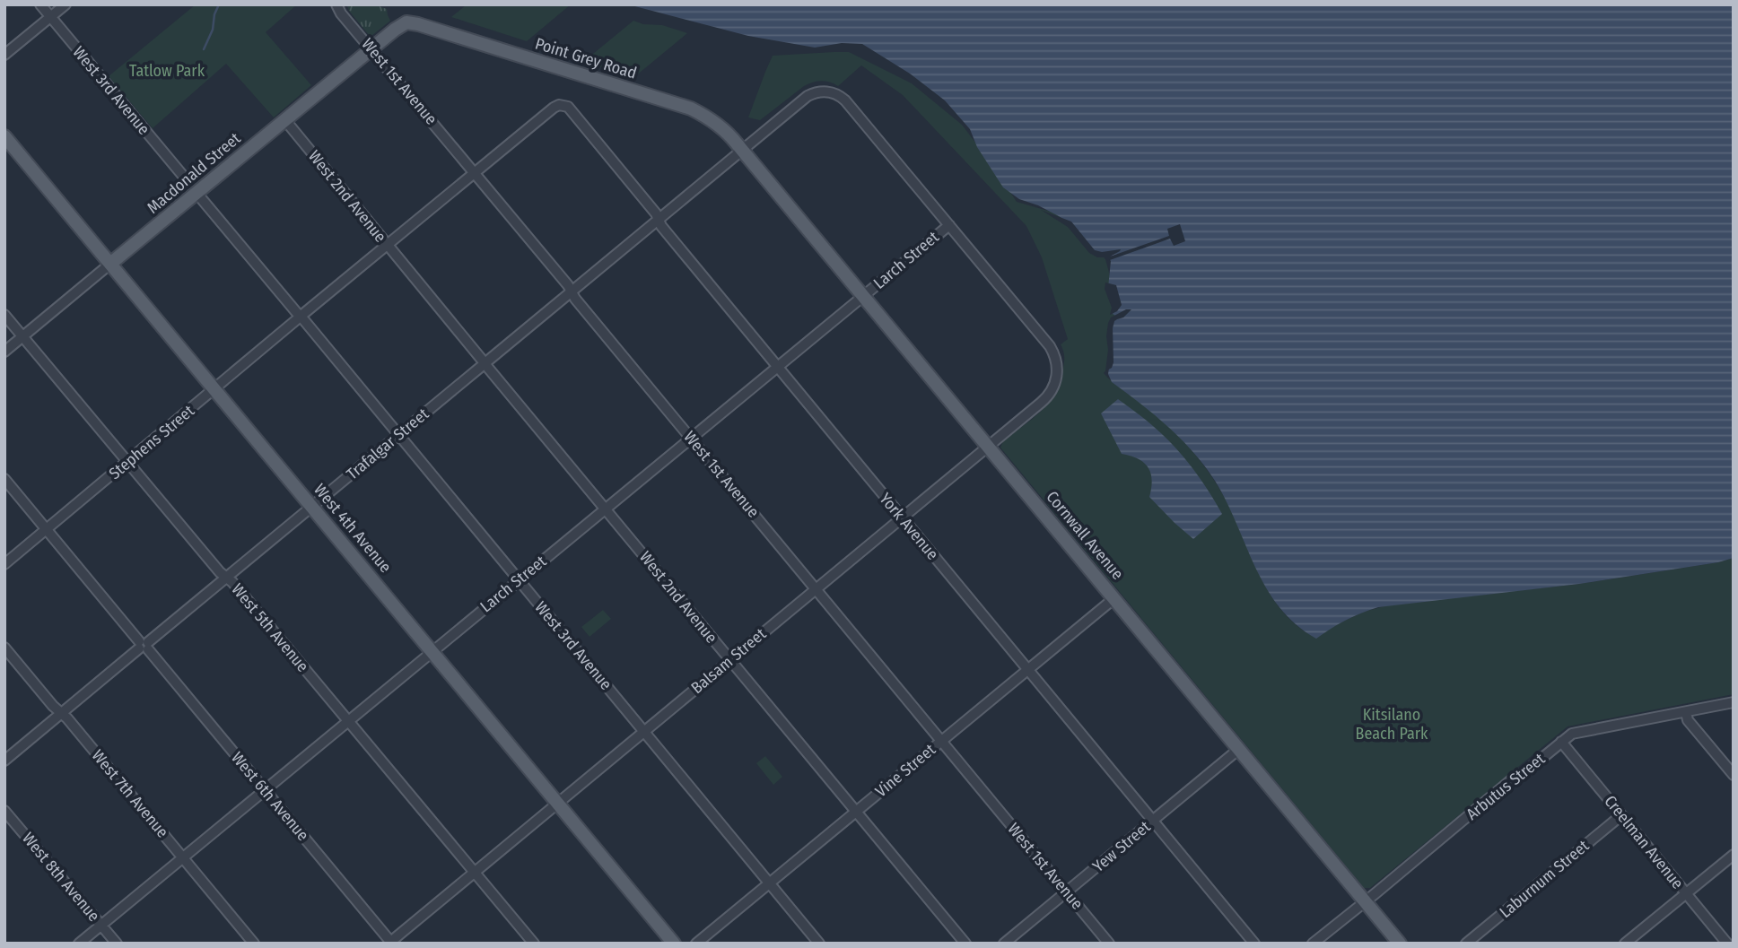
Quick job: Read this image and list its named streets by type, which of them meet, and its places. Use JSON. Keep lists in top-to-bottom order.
{
  "streets": {
    "main road": [
      "Point Grey Road",
      "Macdonald Street",
      "West 4th Avenue",
      "Cornwall Avenue"
    ],
    "street": [
      "West 1st Avenue",
      "West 3rd Avenue",
      "West 2nd Avenue",
      "Larch Street",
      "Stephens Street",
      "Trafalgar Street",
      "York Avenue",
      "West 5th Avenue",
      "Balsam Street",
      "Vine Street",
      "Arbutus Street",
      "West 7th Avenue",
      "West 6th Avenue",
      "Creelman Avenue",
      "Yew Street",
      "West 8th Avenue",
      "Laburnum Street"
    ]
  },
  "crossings": [
    ["Point Grey Road", "Macdonald Street"],
    ["Point Grey Road", "Trafalgar Street"],
    ["Point Grey Road", "Cornwall Avenue"],
    ["West 1st Avenue", "Macdonald Street"],
    ["West 1st Avenue", "Larch Street"],
    ["West 1st Avenue", "Stephens Street"],
    ["West 1st Avenue", "Trafalgar Street"],
    ["West 1st Avenue", "Balsam Street"],
    ["West 1st Avenue", "Vine Street"],
    ["West 1st Avenue", "Yew Street"],
    ["West 3rd Avenue", "Macdonald Street"],
    ["West 3rd Avenue", "Larch Street"],
    ["West 3rd Avenue", "Stephens Street"],
    ["West 3rd Avenue", "Trafalgar Street"],
    ["West 3rd Avenue", "Balsam Street"],
    ["West 3rd Avenue", "Vine Street"],
    ["Macdonald Street", "West 2nd Avenue"],
    ["Macdonald Street", "West 4th Avenue"],
    ["Macdonald Street", "West 5th Avenue"],
    ["West 2nd Avenue", "Larch Street"],
    ["West 2nd Avenue", "Stephens Street"],
    ["West 2nd Avenue", "Trafalgar Street"],
    ["West 2nd Avenue", "Balsam Street"],
    ["West 2nd Avenue", "Vine Street"],
    ["Larch Street", "Trafalgar Street"],
    ["Larch Street", "York Avenue"],
    ["Larch Street", "West 4th Avenue"],
    ["Larch Street", "Cornwall Avenue"],
    ["Larch Street", "West 5th Avenue"],
    ["Larch Street", "Balsam Street"],
    ["Larch Street", "West 7th Avenue"],
    ["Larch Street", "West 6th Avenue"],
    ["Larch Street", "West 8th Avenue"],
    ["Stephens Street", "York Avenue"],
    ["Stephens Street", "West 4th Avenue"],
    ["Stephens Street", "West 5th Avenue"],
    ["Stephens Street", "West 6th Avenue"],
    ["Trafalgar Street", "York Avenue"],
    ["Trafalgar Street", "West 4th Avenue"],
    ["Trafalgar Street", "Cornwall Avenue"],
    ["Trafalgar Street", "West 5th Avenue"],
    ["Trafalgar Street", "Balsam Street"],
    ["Trafalgar Street", "West 7th Avenue"],
    ["Trafalgar Street", "West 6th Avenue"],
    ["York Avenue", "Balsam Street"],
    ["York Avenue", "Vine Street"],
    ["York Avenue", "Yew Street"],
    ["West 4th Avenue", "Balsam Street"],
    ["Cornwall Avenue", "Balsam Street"],
    ["Cornwall Avenue", "Vine Street"],
    ["Cornwall Avenue", "Arbutus Street"],
    ["Cornwall Avenue", "Yew Street"],
    ["West 5th Avenue", "Balsam Street"],
    ["Balsam Street", "West 6th Avenue"],
    ["Arbutus Street", "Creelman Avenue"],
    ["Creelman Avenue", "Laburnum Street"]
  ],
  "parks": ["Tatlow Park", "Kitsilano Beach Park"]
}
